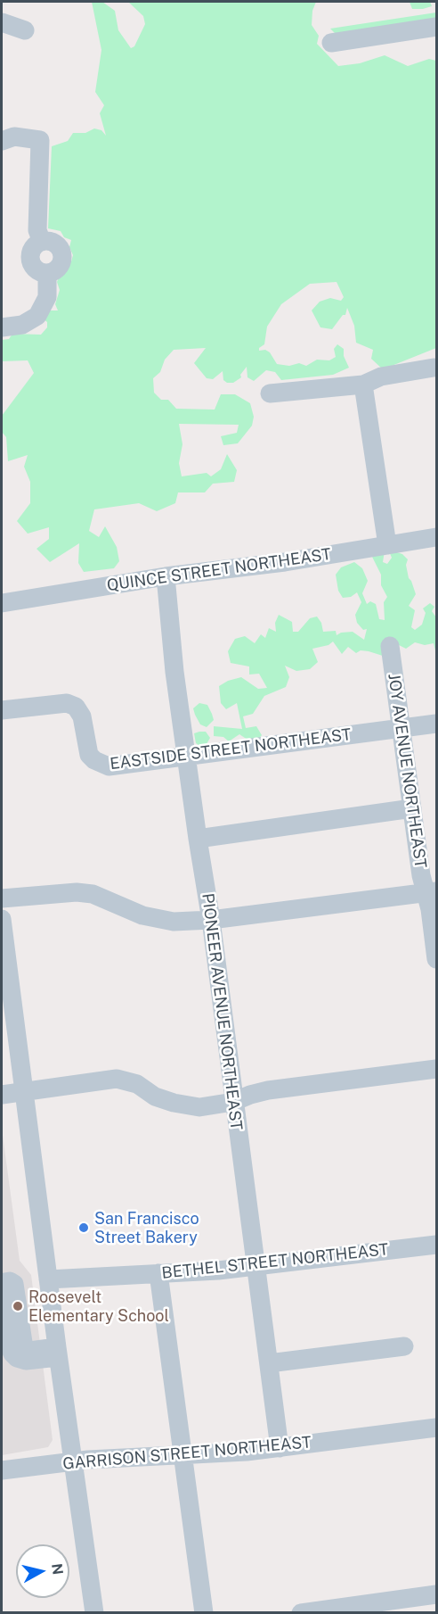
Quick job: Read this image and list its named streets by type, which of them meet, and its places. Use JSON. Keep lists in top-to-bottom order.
{
  "streets": {
    "street": [
      "QUINCE STREET NORTHEAST",
      "EASTSIDE STREET NORTHEAST",
      "JOY AVENUE NORTHEAST",
      "PIONEER AVENUE NORTHEAST",
      "BETHEL STREET NORTHEAST",
      "GARRISON STREET NORTHEAST"
    ]
  },
  "crossings": [
    ["QUINCE STREET NORTHEAST", "PIONEER AVENUE NORTHEAST"],
    ["EASTSIDE STREET NORTHEAST", "JOY AVENUE NORTHEAST"],
    ["EASTSIDE STREET NORTHEAST", "PIONEER AVENUE NORTHEAST"],
    ["PIONEER AVENUE NORTHEAST", "BETHEL STREET NORTHEAST"],
    ["PIONEER AVENUE NORTHEAST", "GARRISON STREET NORTHEAST"]
  ],
  "places": ["San Francisco Street Bakery", "Roosevelt Elementary School"],
  "north": "right"
}
